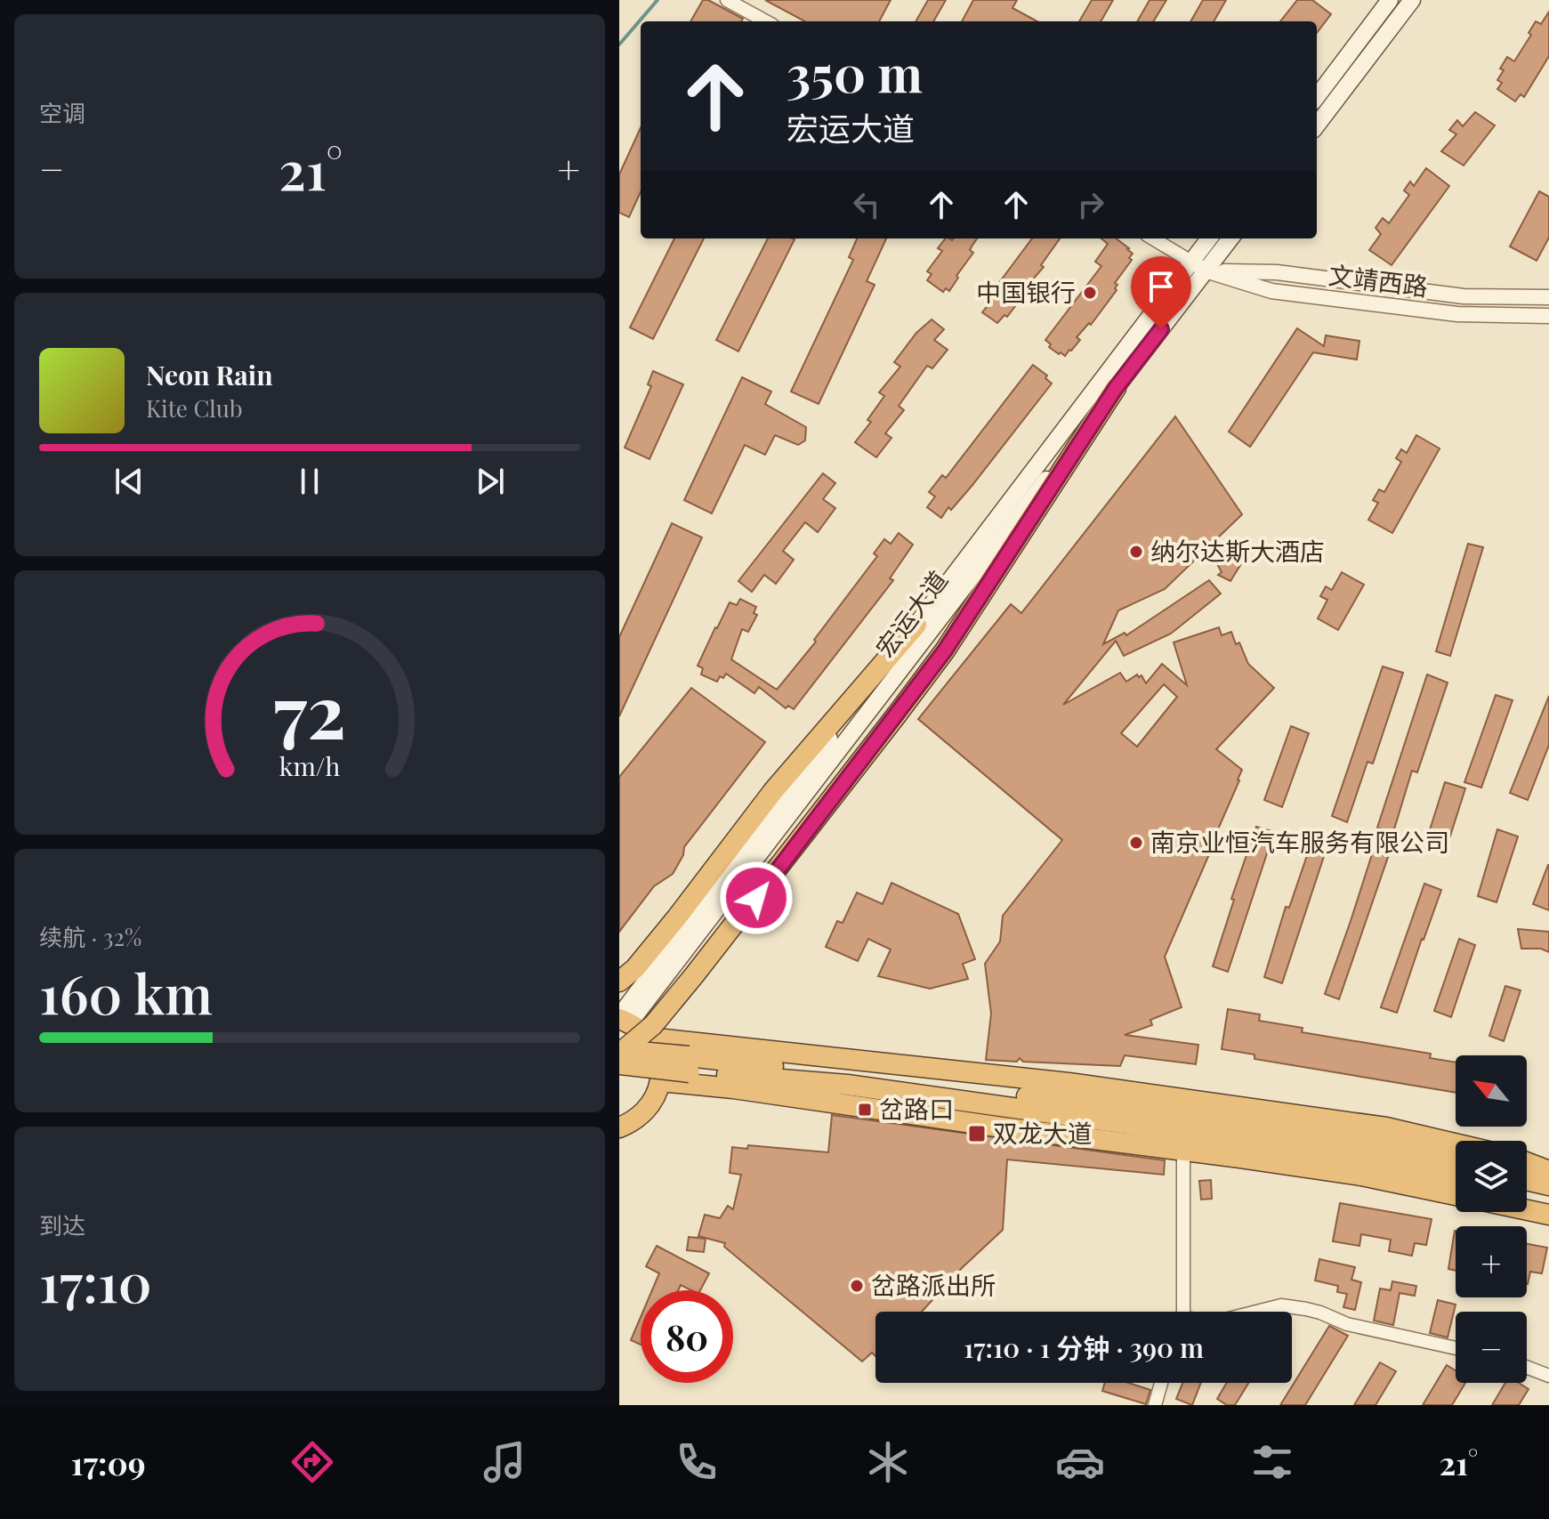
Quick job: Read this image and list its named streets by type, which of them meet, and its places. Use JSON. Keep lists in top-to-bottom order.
{
  "streets": {
    "main road": ["宏运大道"],
    "street": ["文靖西路"]
  },
  "crossings": [
    ["文靖西路", "宏运大道"]
  ],
  "places": {
    "other": [
      "中国银行",
      "纳尔达斯大酒店",
      "南京业恒汽车服务有限公司",
      "岔路派出所"
    ],
    "transit": ["岔路口", "双龙大道"]
  },
  "north": "top left",
  "page": {
    "tile": [
      "空调",
      ["续航 · 32%", "160 km"],
      ["到达", "17:10"]
    ],
    "turn": ["350 m", "宏运大道"],
    "heat": ["−", "21°", "+"],
    "song": ["Neon Rain", "Kite Club"],
    "map_buttons": ["+", "−"],
    "limit": "80",
    "trip": "17:10 · 1 分钟 · 390 m",
    "tabs": ["17:09", "21°"],
    "gauge": ["72", "km/h"]
  }
}
